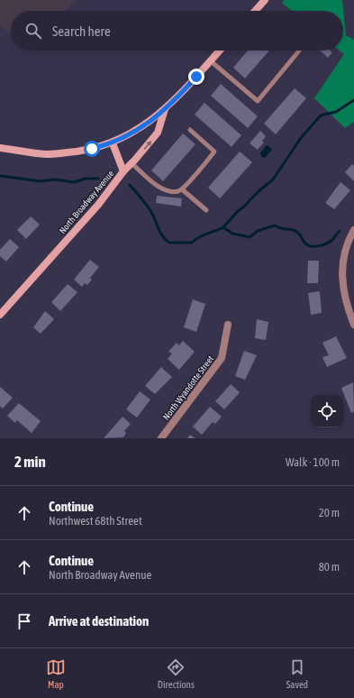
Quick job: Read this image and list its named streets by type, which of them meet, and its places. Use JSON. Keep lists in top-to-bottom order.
{
  "streets": {
    "street": ["North Broadway Avenue", "North Wyandotte Street"]
  },
  "page": {
    "search": "Search here",
    "heading": ["2 min", "Walk · 100 m"],
    "list": [
      ["Continue", "Northwest 68th Street", "20 m"],
      ["Continue", "North Broadway Avenue", "80 m"],
      "Arrive at destination"
    ],
    "nav": ["Map", "Directions", "Saved"]
  }
}
